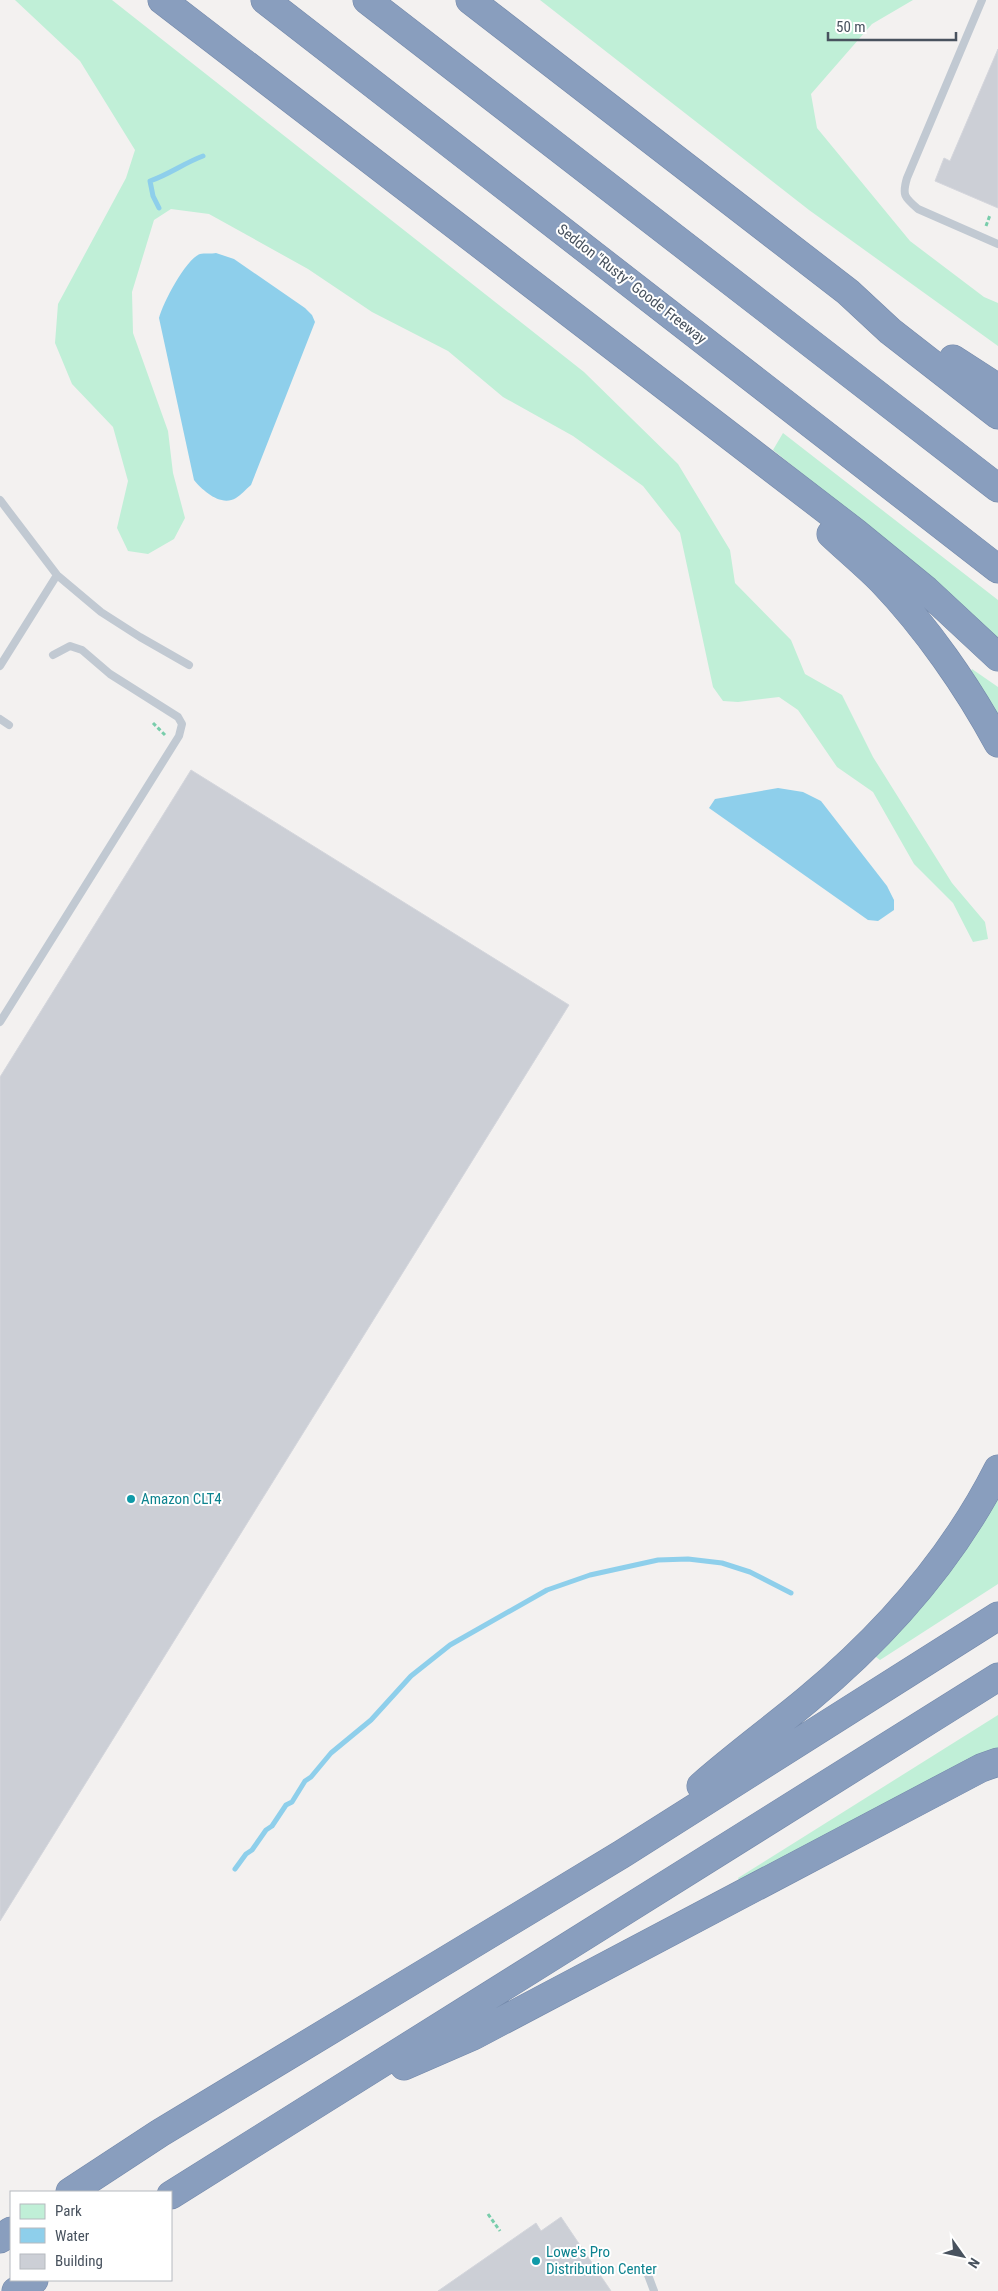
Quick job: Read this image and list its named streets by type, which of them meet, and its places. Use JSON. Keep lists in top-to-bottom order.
{
  "streets": {
    "highway": ["Seddon \"Rusty\" Goode Freeway"]
  },
  "places": ["Amazon CLT4", "Lowe's Pro Distribution Center"],
  "legend": ["Park", "Water", "Building"],
  "scale_bar": "50 m",
  "north": "bottom right"
}
